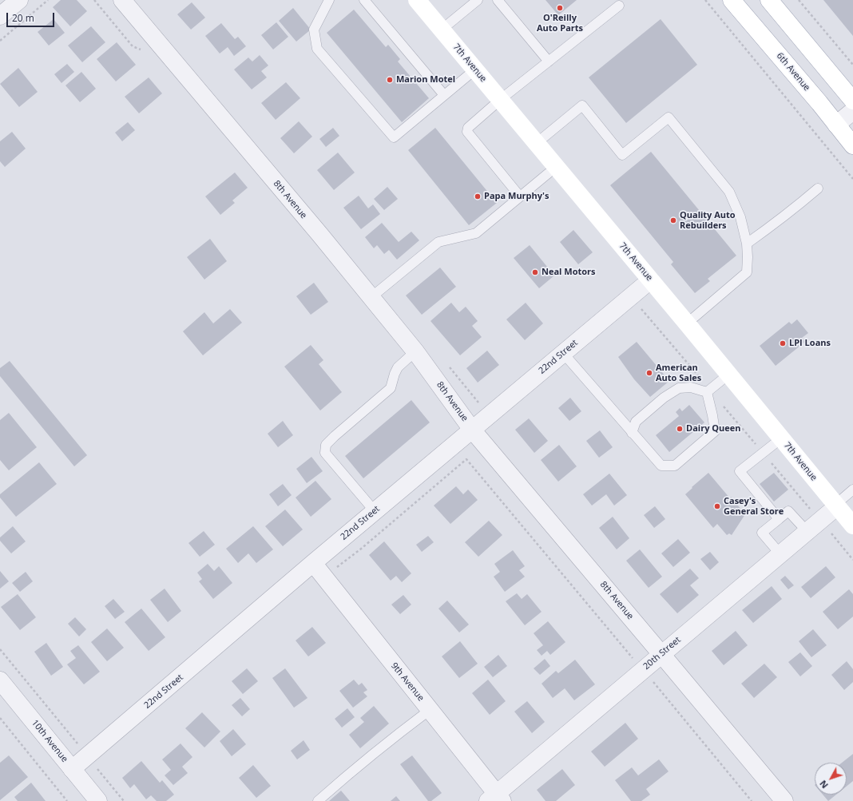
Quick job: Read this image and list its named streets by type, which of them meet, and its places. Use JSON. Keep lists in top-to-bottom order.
{
  "streets": {
    "main road": ["7th Avenue", "6th Avenue"],
    "street": [
      "8th Avenue",
      "22nd Street",
      "20th Street",
      "9th Avenue",
      "10th Avenue"
    ]
  },
  "crossings": [
    ["7th Avenue", "22nd Street"],
    ["7th Avenue", "20th Street"],
    ["8th Avenue", "22nd Street"],
    ["8th Avenue", "20th Street"],
    ["22nd Street", "9th Avenue"],
    ["22nd Street", "10th Avenue"],
    ["20th Street", "9th Avenue"]
  ],
  "places": [
    "O'Reilly Auto Parts",
    "Marion Motel",
    "Papa Murphy's",
    "Quality Auto Rebuilders",
    "Neal Motors",
    "LPI Loans",
    "American Auto Sales",
    "Dairy Queen",
    "Casey's General Store"
  ],
  "scale_bar": "20 m",
  "north": "bottom left"
}
